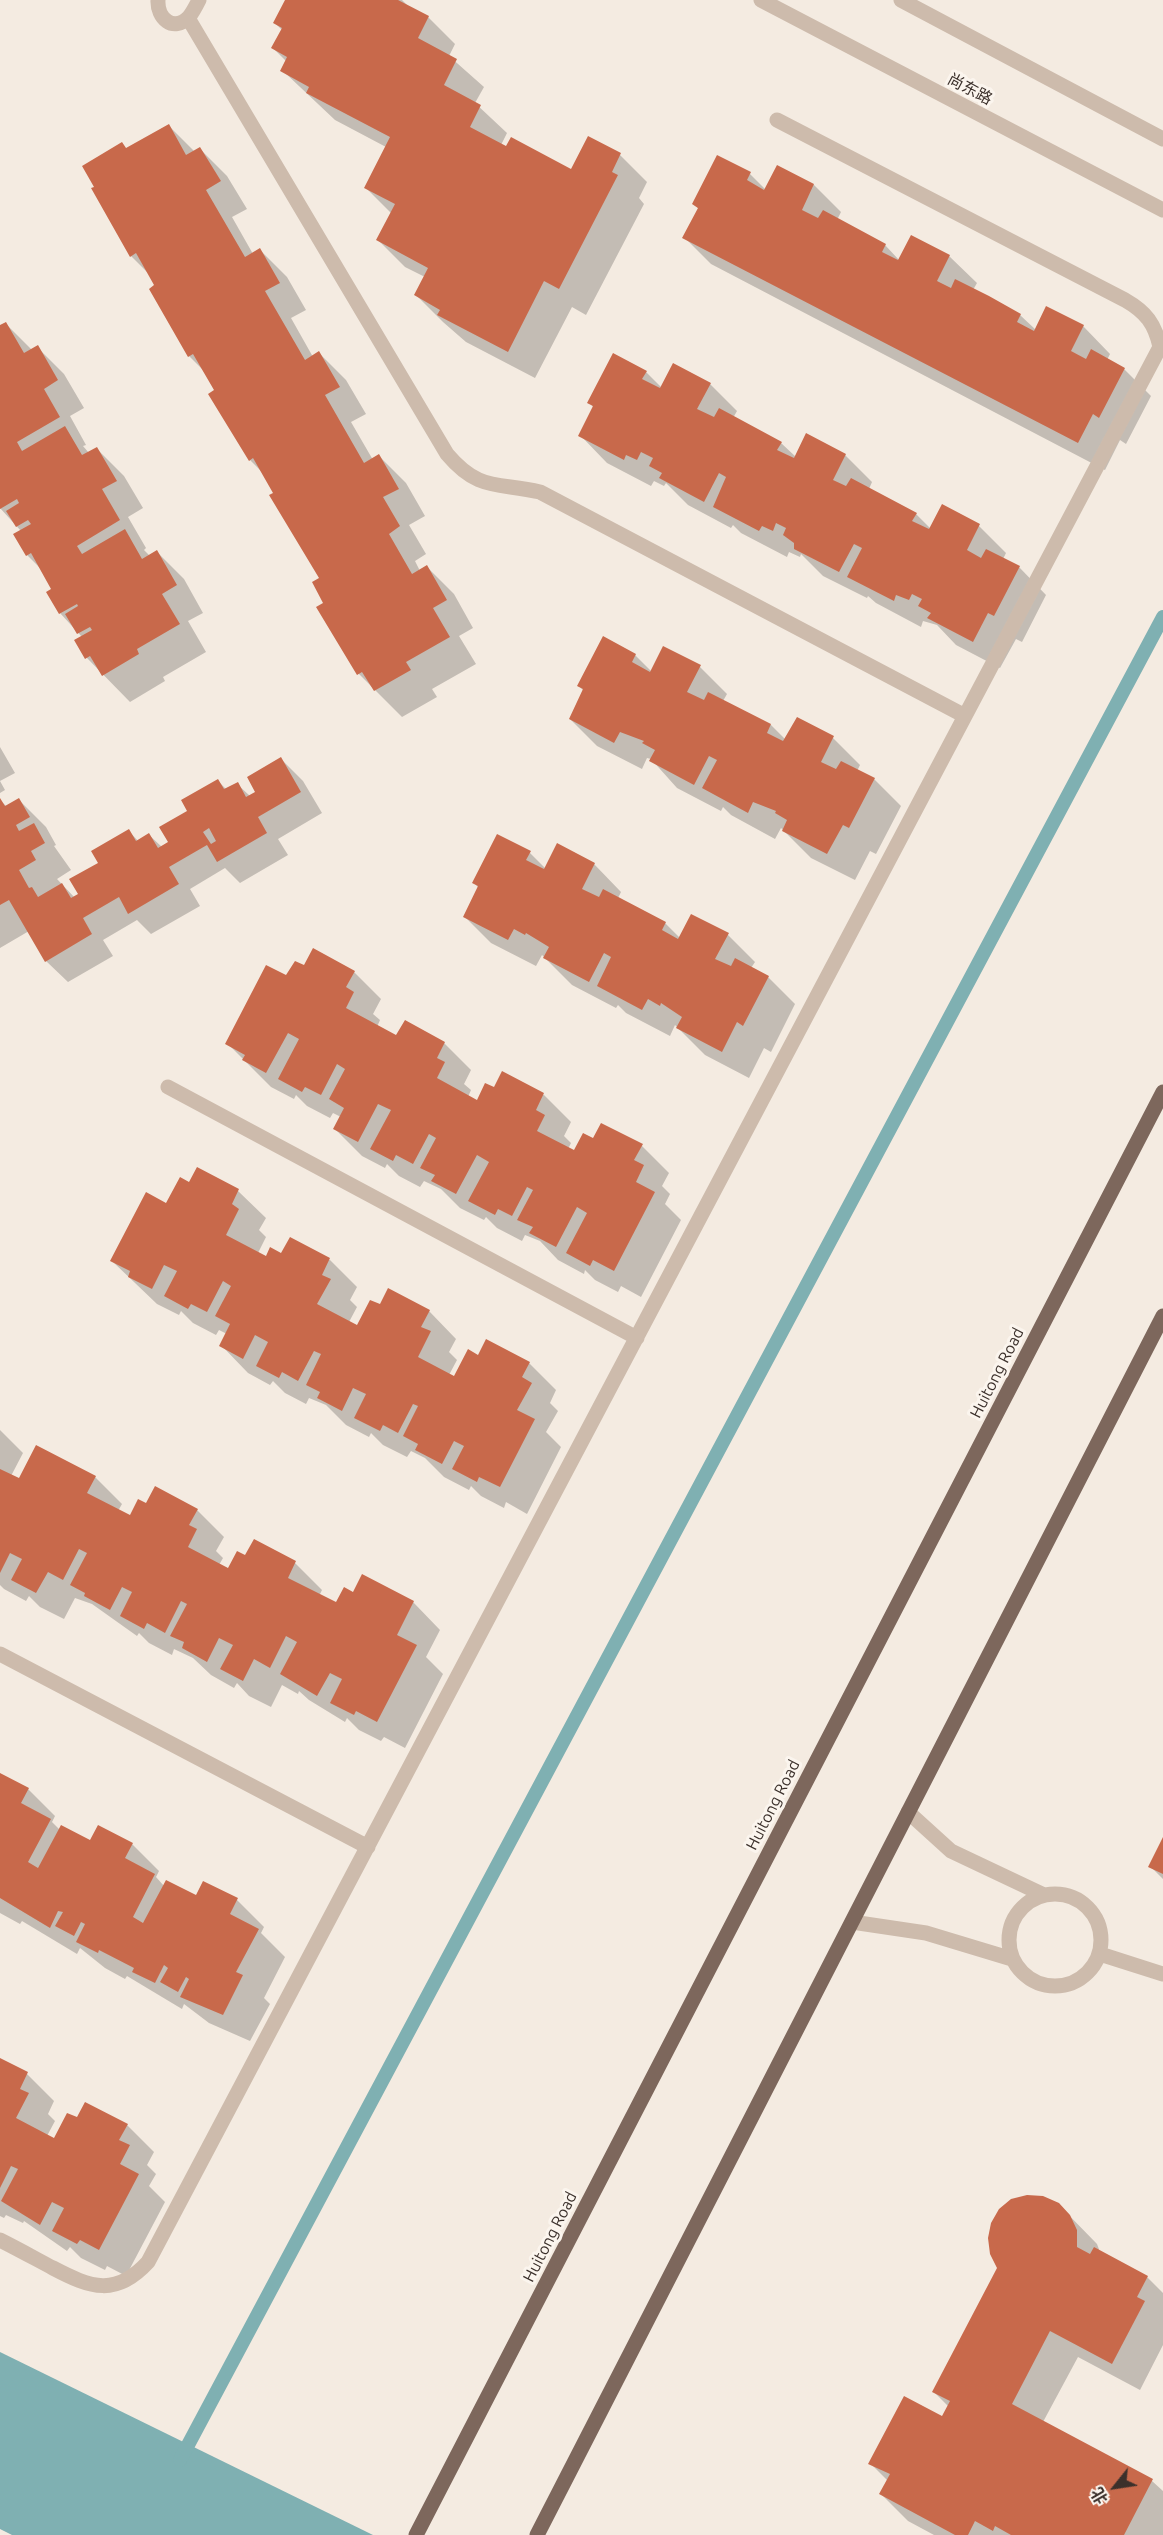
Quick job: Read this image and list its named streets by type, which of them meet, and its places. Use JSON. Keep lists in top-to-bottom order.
{
  "streets": {
    "main road": ["Huitong Road"],
    "street": ["尚东路"]
  },
  "north": "bottom left"
}
